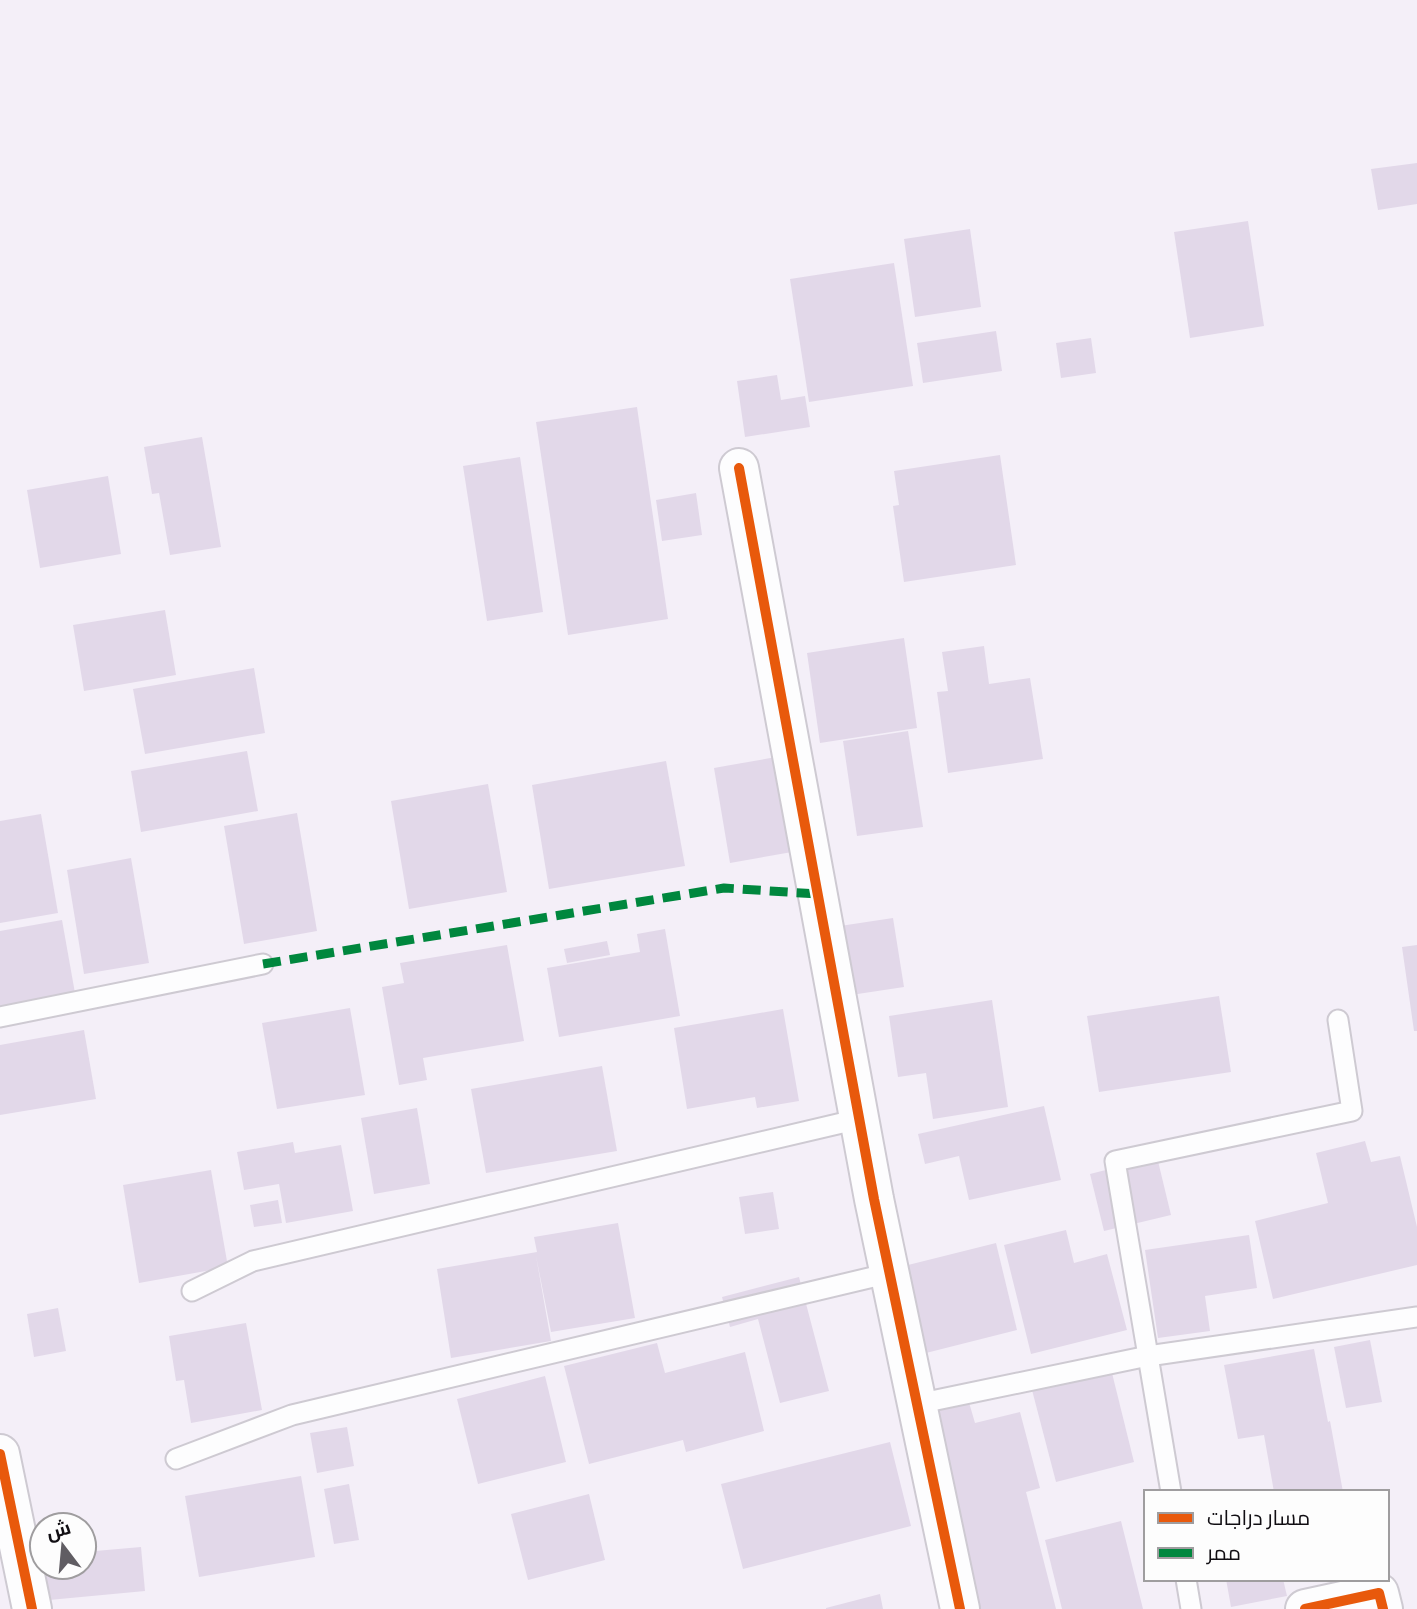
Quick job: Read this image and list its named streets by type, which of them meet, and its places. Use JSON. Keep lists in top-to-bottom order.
{
  "legend": ["مسار دراجات", "ممر"],
  "north": "top"
}
